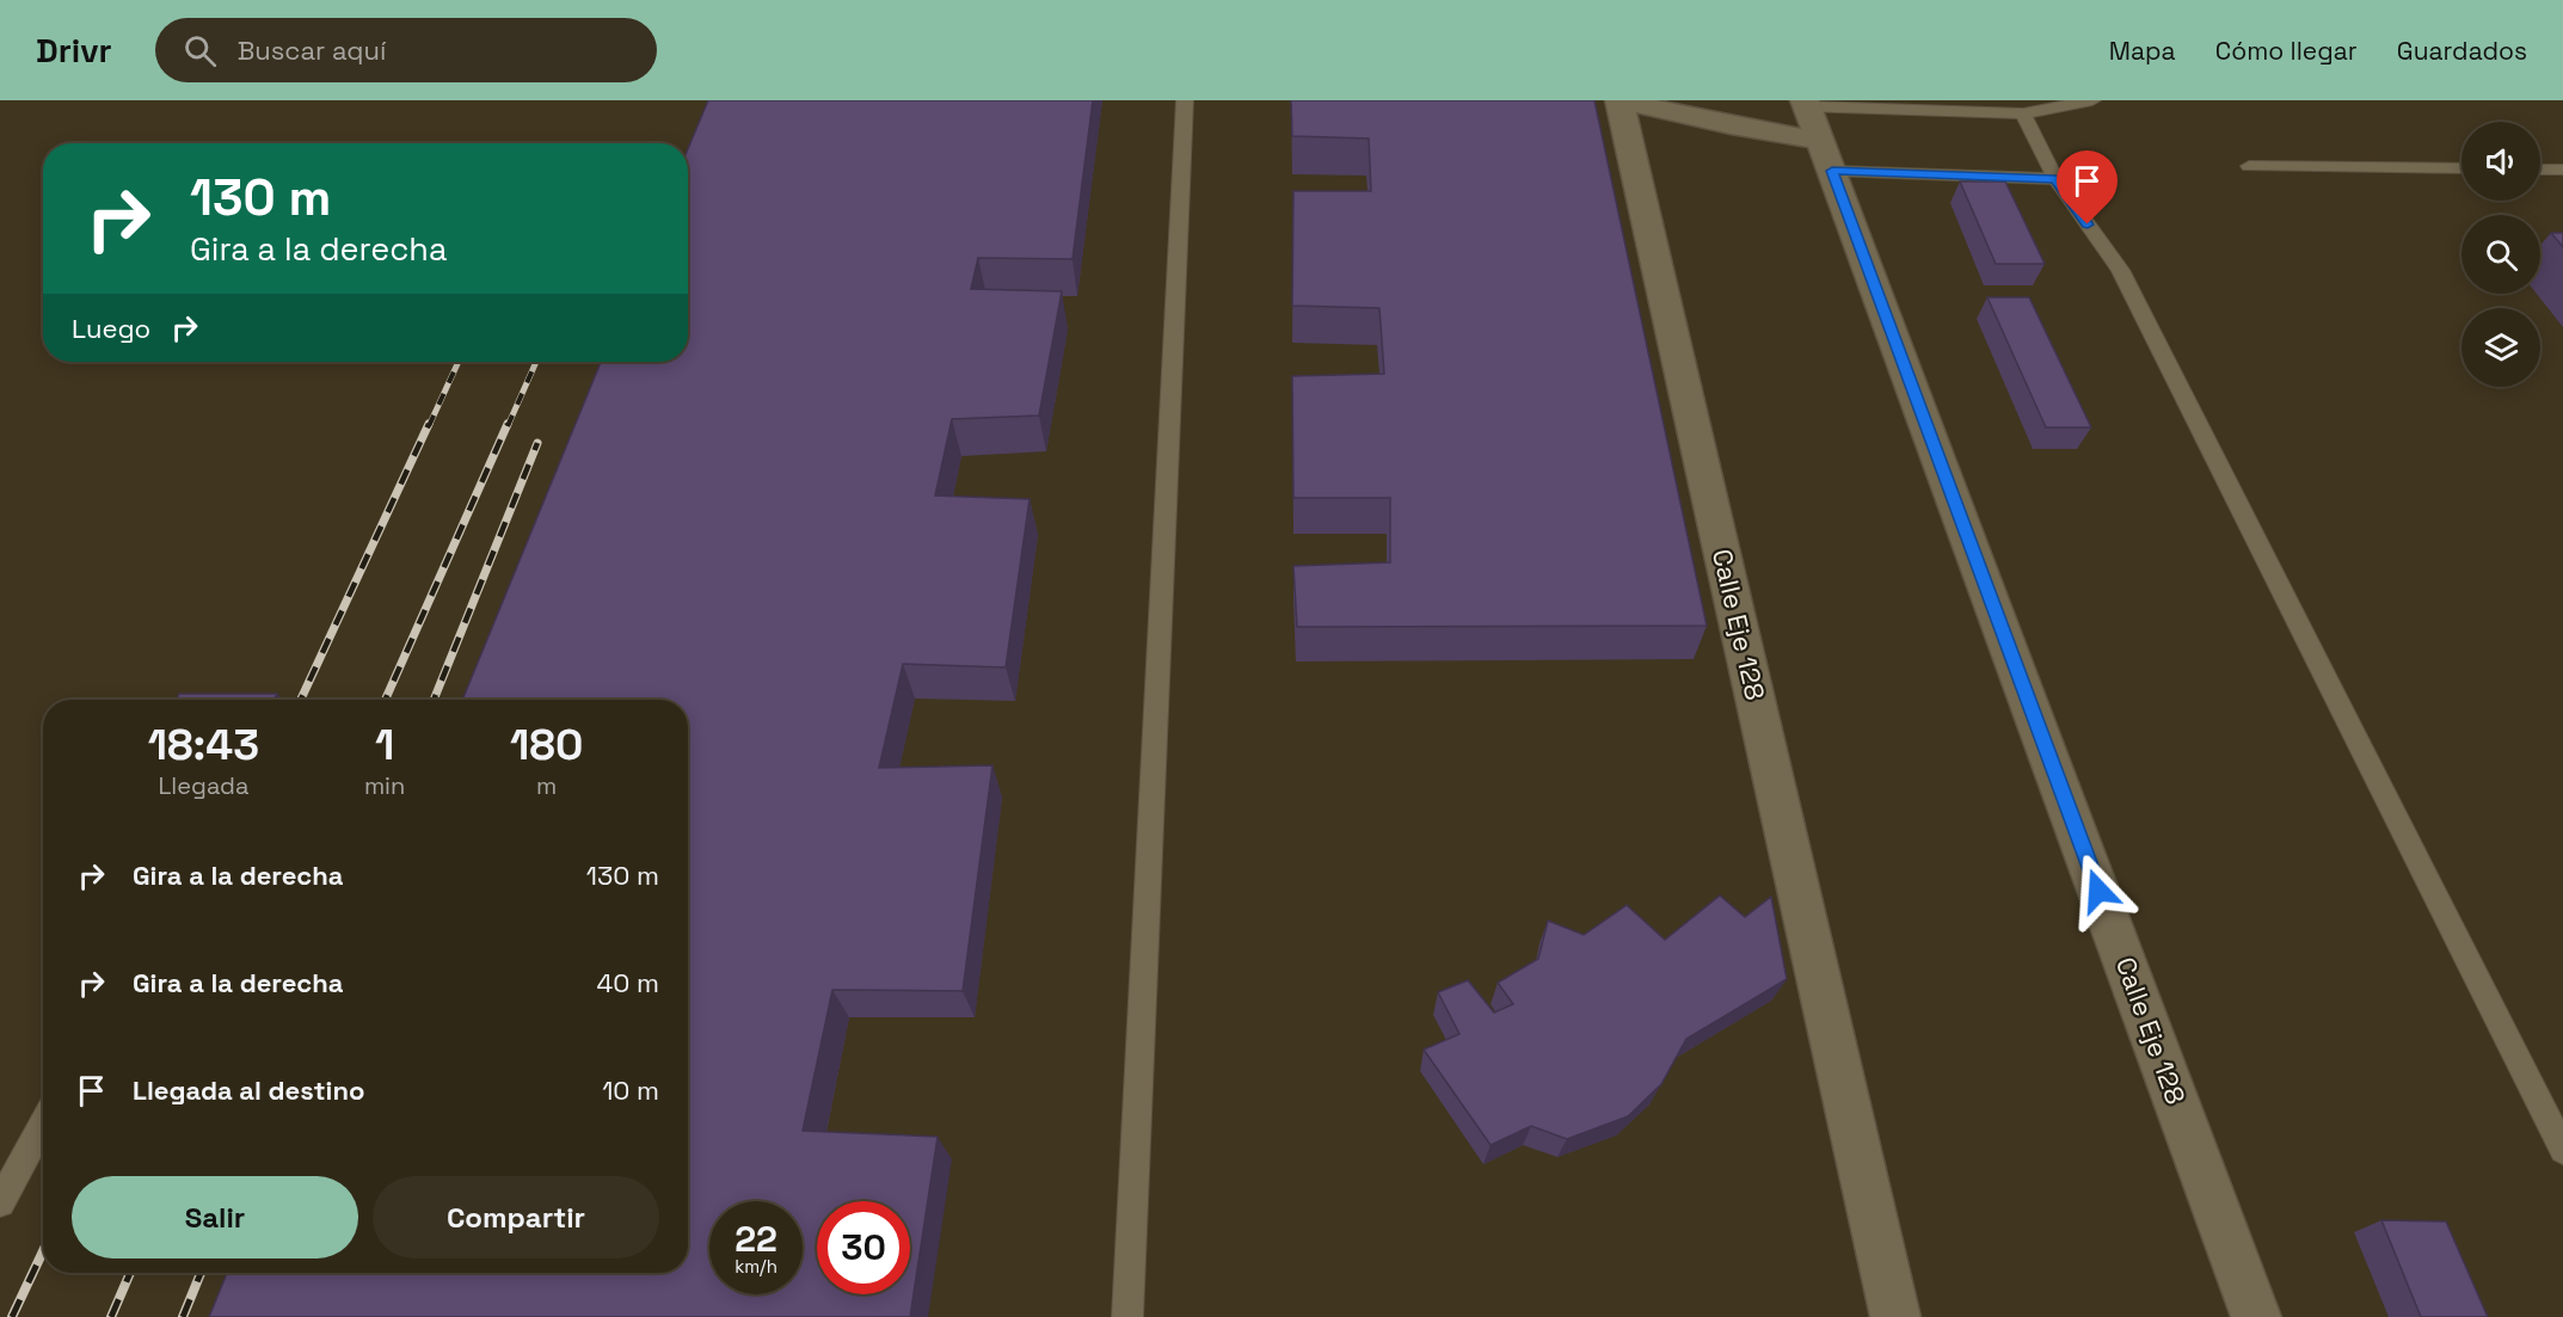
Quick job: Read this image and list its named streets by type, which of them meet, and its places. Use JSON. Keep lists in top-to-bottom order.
{
  "streets": {
    "street": ["Calle Eje 128"]
  },
  "page": {
    "header": "Drivr",
    "search": "Buscar aquí",
    "nav": ["Mapa", "Cómo llegar", "Guardados"],
    "turn": ["130 m", "Gira a la derecha"],
    "then": "Luego",
    "eta": [
      "18:43",
      "Llegada",
      "1",
      "min",
      "180",
      "m"
    ],
    "list": [
      {
        "name": "Gira a la derecha",
        "value": "130 m"
      },
      {
        "name": "Gira a la derecha",
        "value": "40 m"
      },
      {
        "name": "Llegada al destino",
        "value": "10 m"
      }
    ],
    "buttons": ["Salir", "Compartir"],
    "speed": "22 km/h",
    "limit": "30"
  }
}
